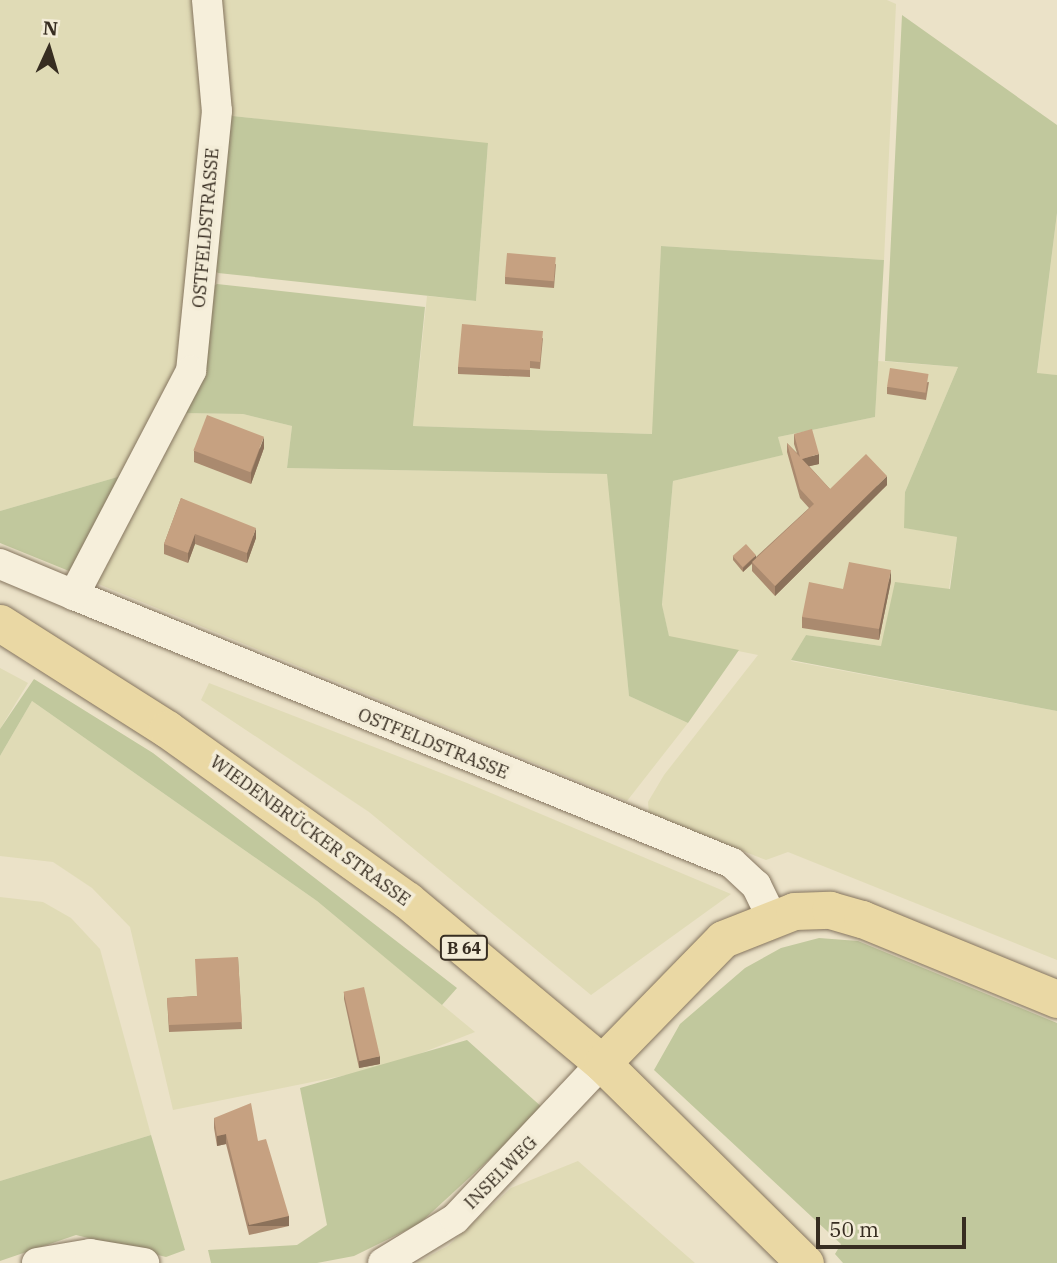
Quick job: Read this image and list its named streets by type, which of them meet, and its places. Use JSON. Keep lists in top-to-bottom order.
{
  "streets": {
    "main road": ["WIEDENBRÜCKER STRASSE", "B 64"],
    "street": ["OSTFELDSTRASSE", "INSELWEG"]
  },
  "crossings": [
    ["WIEDENBRÜCKER STRASSE", "INSELWEG"]
  ],
  "scale_bar": "50 m",
  "north": "top"
}
